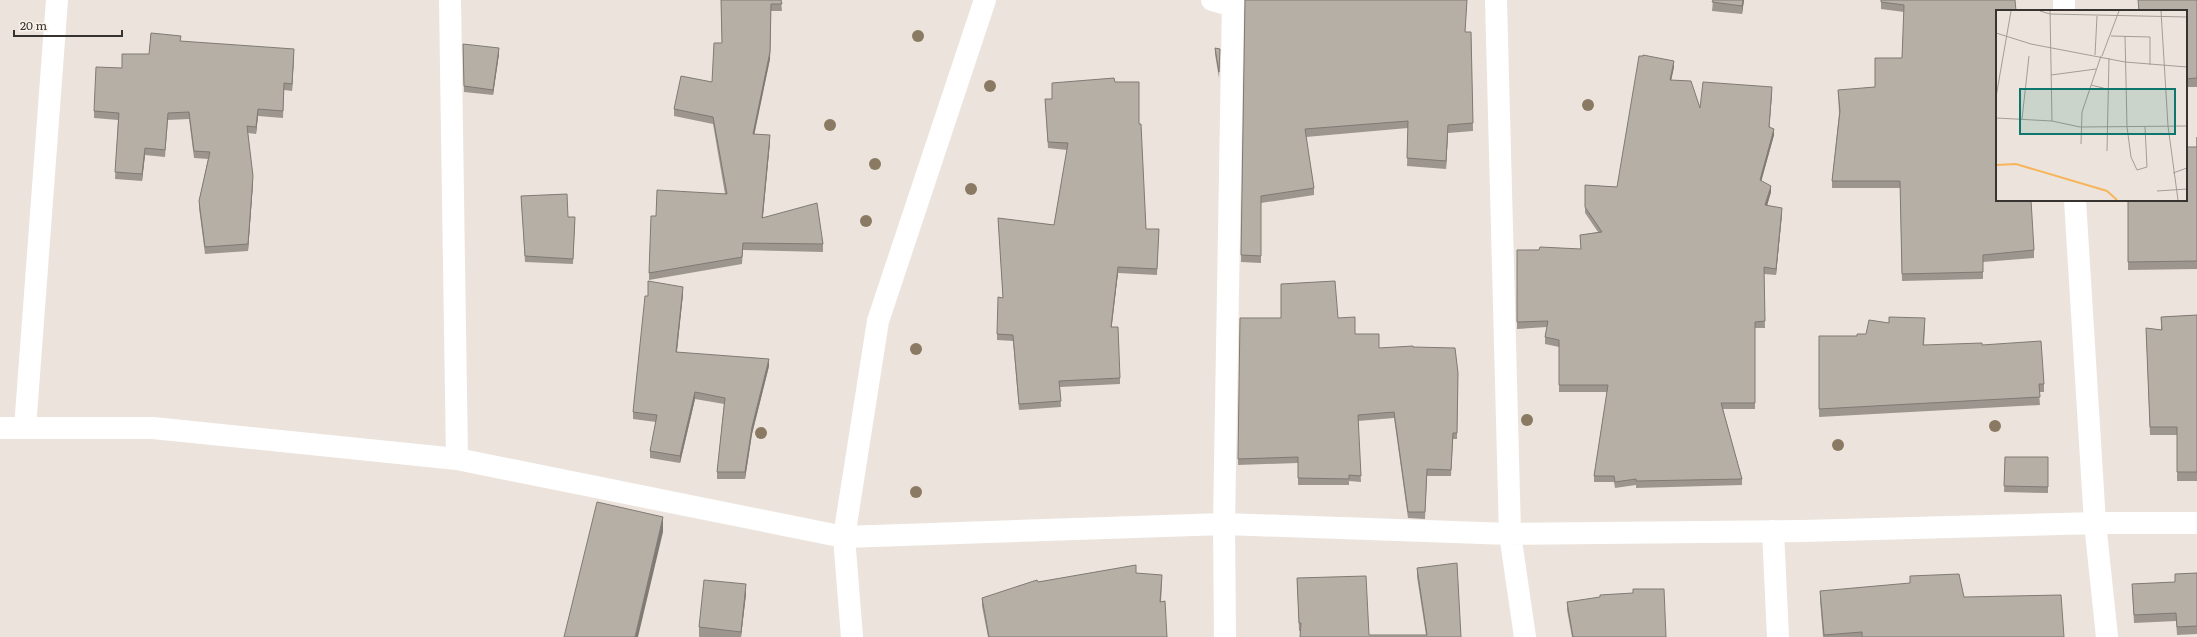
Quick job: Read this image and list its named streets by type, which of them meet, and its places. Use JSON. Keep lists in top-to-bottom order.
{
  "scale_bar": "20 m"
}
